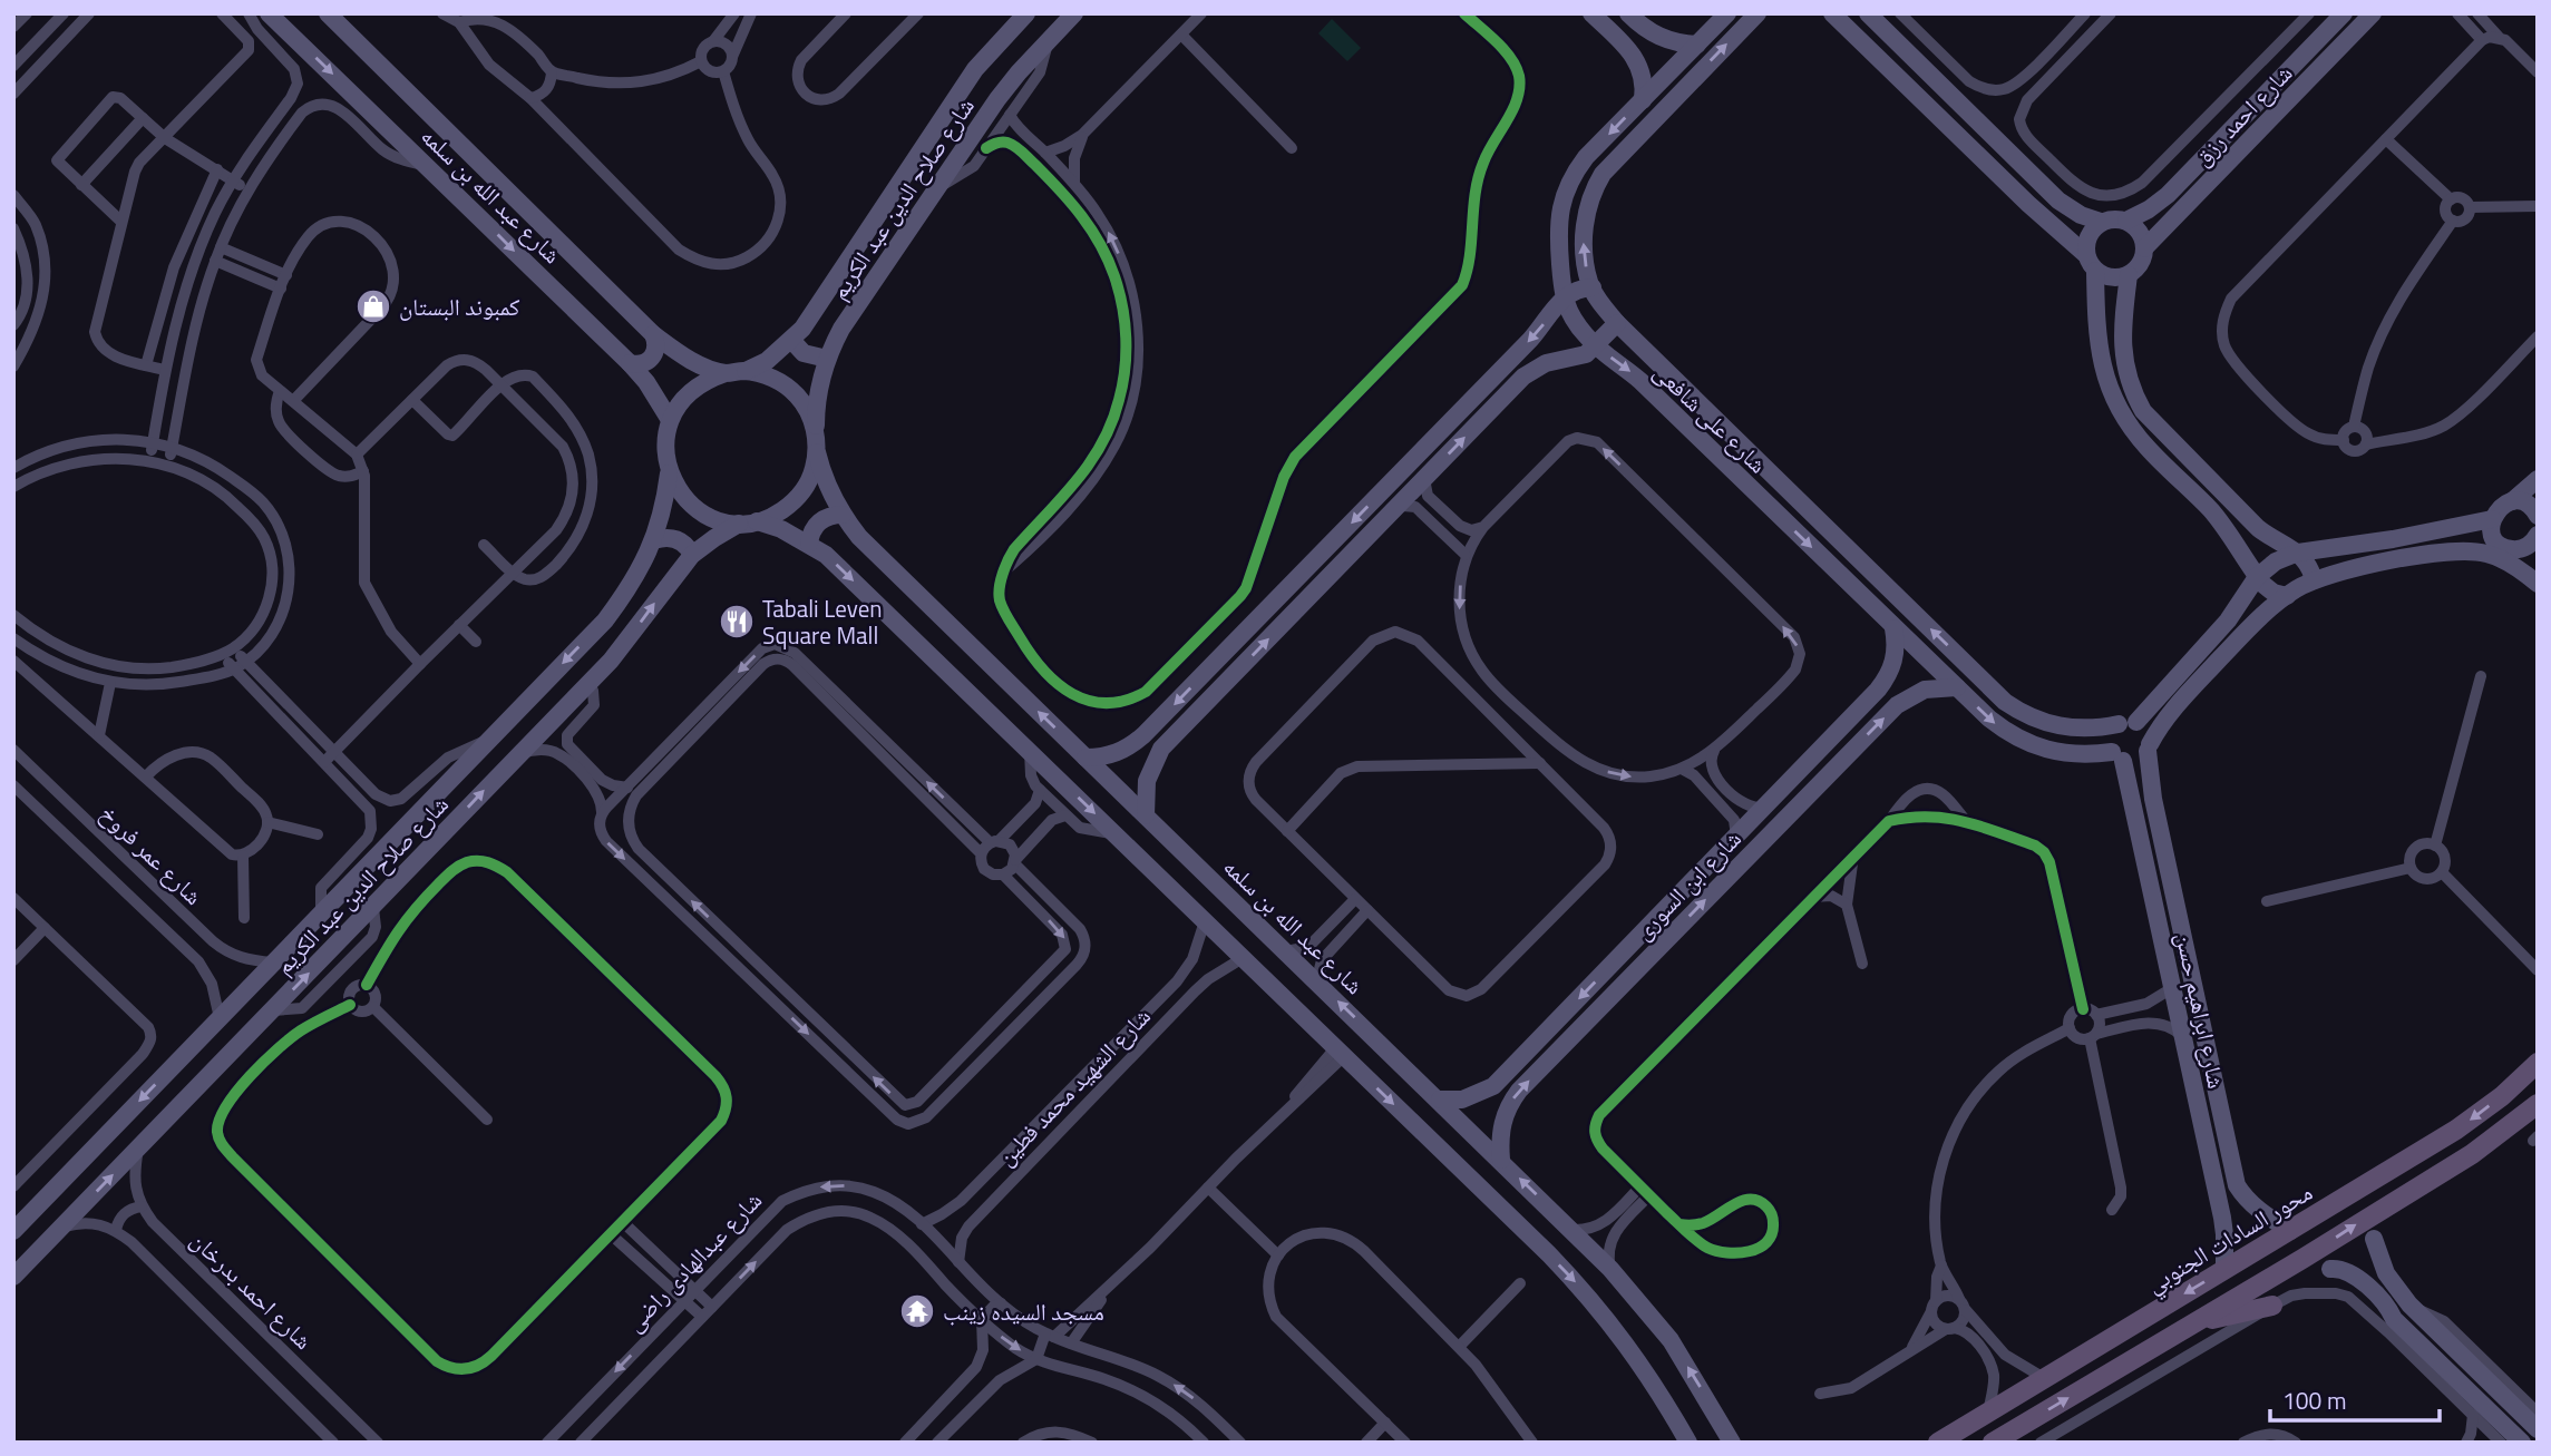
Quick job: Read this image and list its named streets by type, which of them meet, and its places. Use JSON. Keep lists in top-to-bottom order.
{
  "streets": {
    "main road": ["محور السادات الجنوبي"],
    "street": [
      "شارع احمد رزق",
      "شارع عبد الله بن سلمه",
      "شارع صلاح الدين عبد الكريم",
      "شارع على شافعى",
      "شارع عمر فروخ",
      "شارع ابن السورى",
      "شارع ابراهيم حسن",
      "شارع الشهيد محمد فطين",
      "شارع عبدالهادى راضى",
      "شارع احمد بدرخان"
    ]
  },
  "crossings": [
    ["شارع عبد الله بن سلمه", "شارع صلاح الدين عبد الكريم"],
    ["شارع عبد الله بن سلمه", "شارع ابن السورى"],
    ["شارع صلاح الدين عبد الكريم", "شارع عمر فروخ"],
    ["شارع على شافعى", "شارع ابن السورى"],
    ["شارع على شافعى", "شارع ابراهيم حسن"],
    ["شارع ابراهيم حسن", "محور السادات الجنوبي"],
    ["شارع الشهيد محمد فطين", "شارع عبدالهادى راضى"]
  ],
  "places": {
    "shop": ["كمبوند البستان"],
    "restaurant": ["Tabali Leven Square Mall"],
    "temple": ["مسجد السيده زينب"]
  },
  "scale_bar": "100 m"
}
